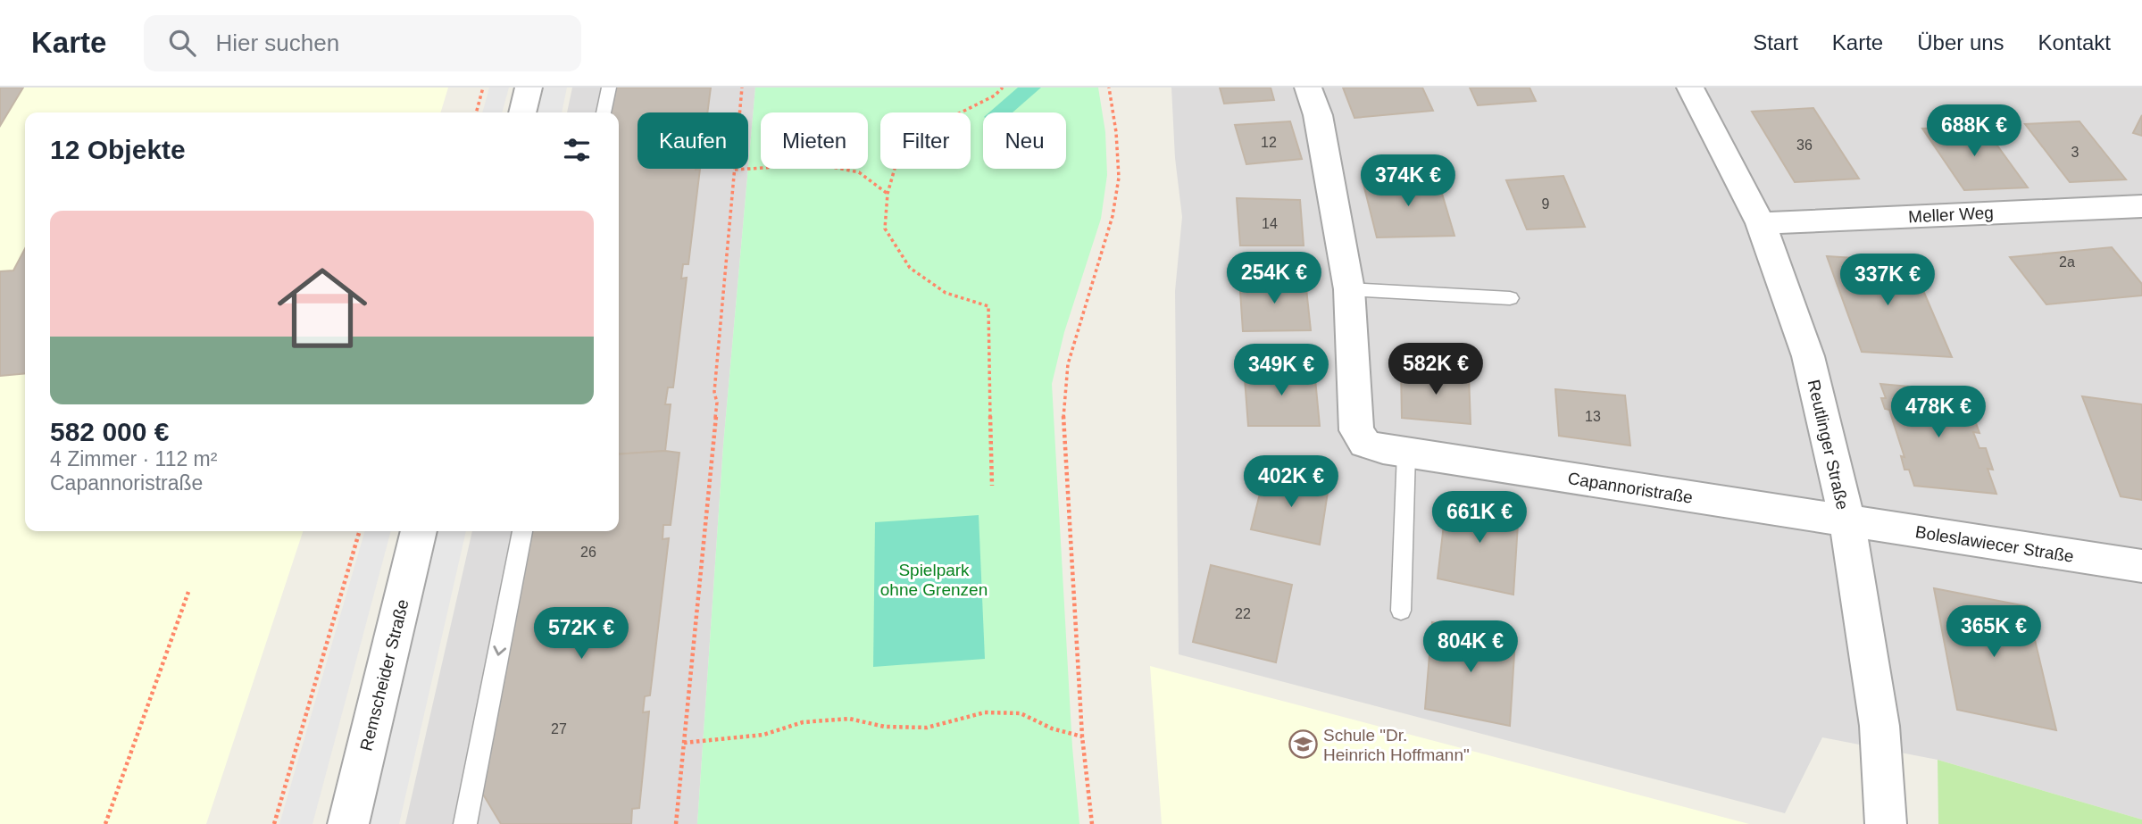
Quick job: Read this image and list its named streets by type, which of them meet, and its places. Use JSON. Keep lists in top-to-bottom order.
{
  "streets": {
    "street": [
      "Meller Weg",
      "Reutlinger Straße",
      "Capannoristraße",
      "Boleslawiecer Straße",
      "Remscheider Straße"
    ]
  },
  "crossings": [
    ["Meller Weg", "Reutlinger Straße"],
    ["Reutlinger Straße", "Capannoristraße"],
    ["Reutlinger Straße", "Boleslawiecer Straße"],
    ["Capannoristraße", "Boleslawiecer Straße"]
  ],
  "parks": ["Spielpark ohne Grenzen"],
  "places": {
    "school or university": ["Schule \"Dr. Heinrich Hoffmann\""]
  },
  "house_numbers": [
    "12",
    "36",
    "3",
    "9",
    "14",
    "2a",
    "13",
    "26",
    "22",
    "27"
  ],
  "page": {
    "header": "Karte",
    "search": "Hier suchen",
    "nav": [
      "Start",
      "Karte",
      "Über uns",
      "Kontakt"
    ],
    "price": [
      "688K €",
      "374K €",
      "254K €",
      "337K €",
      "582K €",
      "349K €",
      "478K €",
      "402K €",
      "661K €",
      "365K €",
      "572K €",
      "804K €"
    ],
    "chip": [
      "Kaufen",
      "Mieten",
      "Filter",
      "Neu"
    ],
    "heading": "12 Objekte",
    "list": [
      {
        "name": "582 000 €",
        "note": "4 Zimmer · 112 m² · Capannoristraße"
      }
    ]
  }
}
